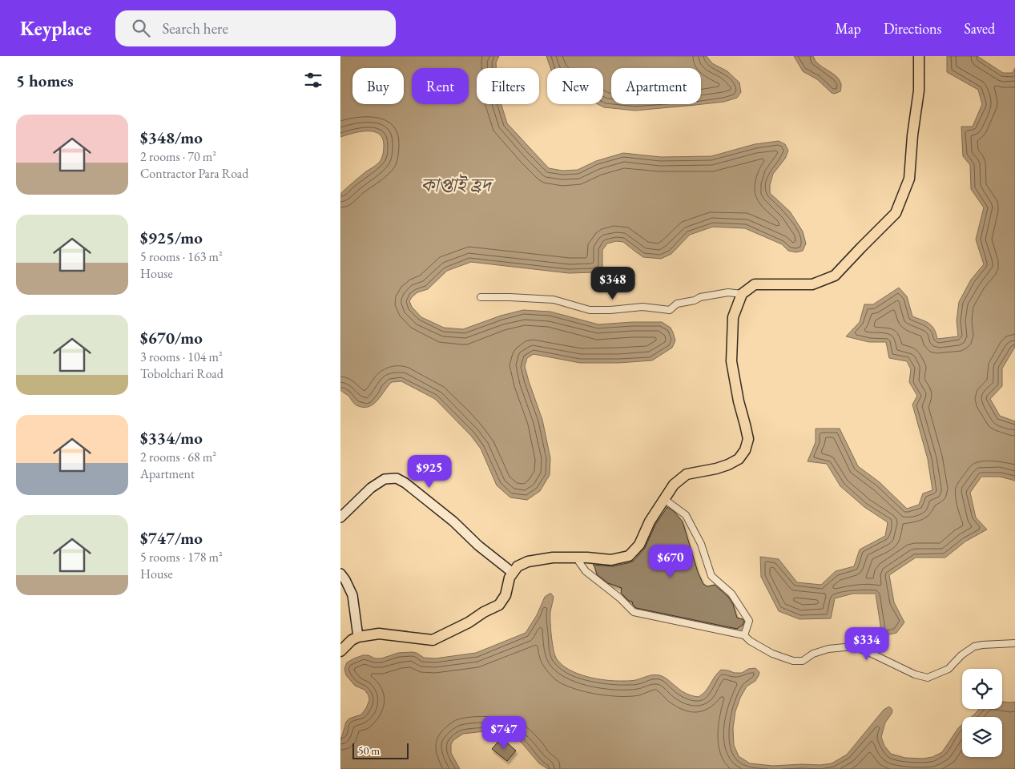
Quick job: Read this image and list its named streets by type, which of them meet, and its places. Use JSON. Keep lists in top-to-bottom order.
{
  "water": ["কাপ্তাই হ্রদ"],
  "scale_bar": "50 m",
  "page": {
    "header": "Keyplace",
    "search": "Search here",
    "nav": ["Map", "Directions", "Saved"],
    "heading": "5 homes",
    "chip": [
      "Buy",
      "Rent",
      "Filters",
      "New",
      "Apartment"
    ],
    "list": [
      {
        "name": "$348/mo",
        "note": "2 rooms · 70 m² · Contractor Para Road"
      },
      {
        "name": "$925/mo",
        "note": "5 rooms · 163 m² · House"
      },
      {
        "name": "$670/mo",
        "note": "3 rooms · 104 m² · Tobolchari Road"
      },
      {
        "name": "$334/mo",
        "note": "2 rooms · 68 m² · Apartment"
      },
      {
        "name": "$747/mo",
        "note": "5 rooms · 178 m² · House"
      }
    ],
    "price": [
      "$348",
      "$925",
      "$670",
      "$334",
      "$747"
    ],
    "scale": "50 m"
  }
}
